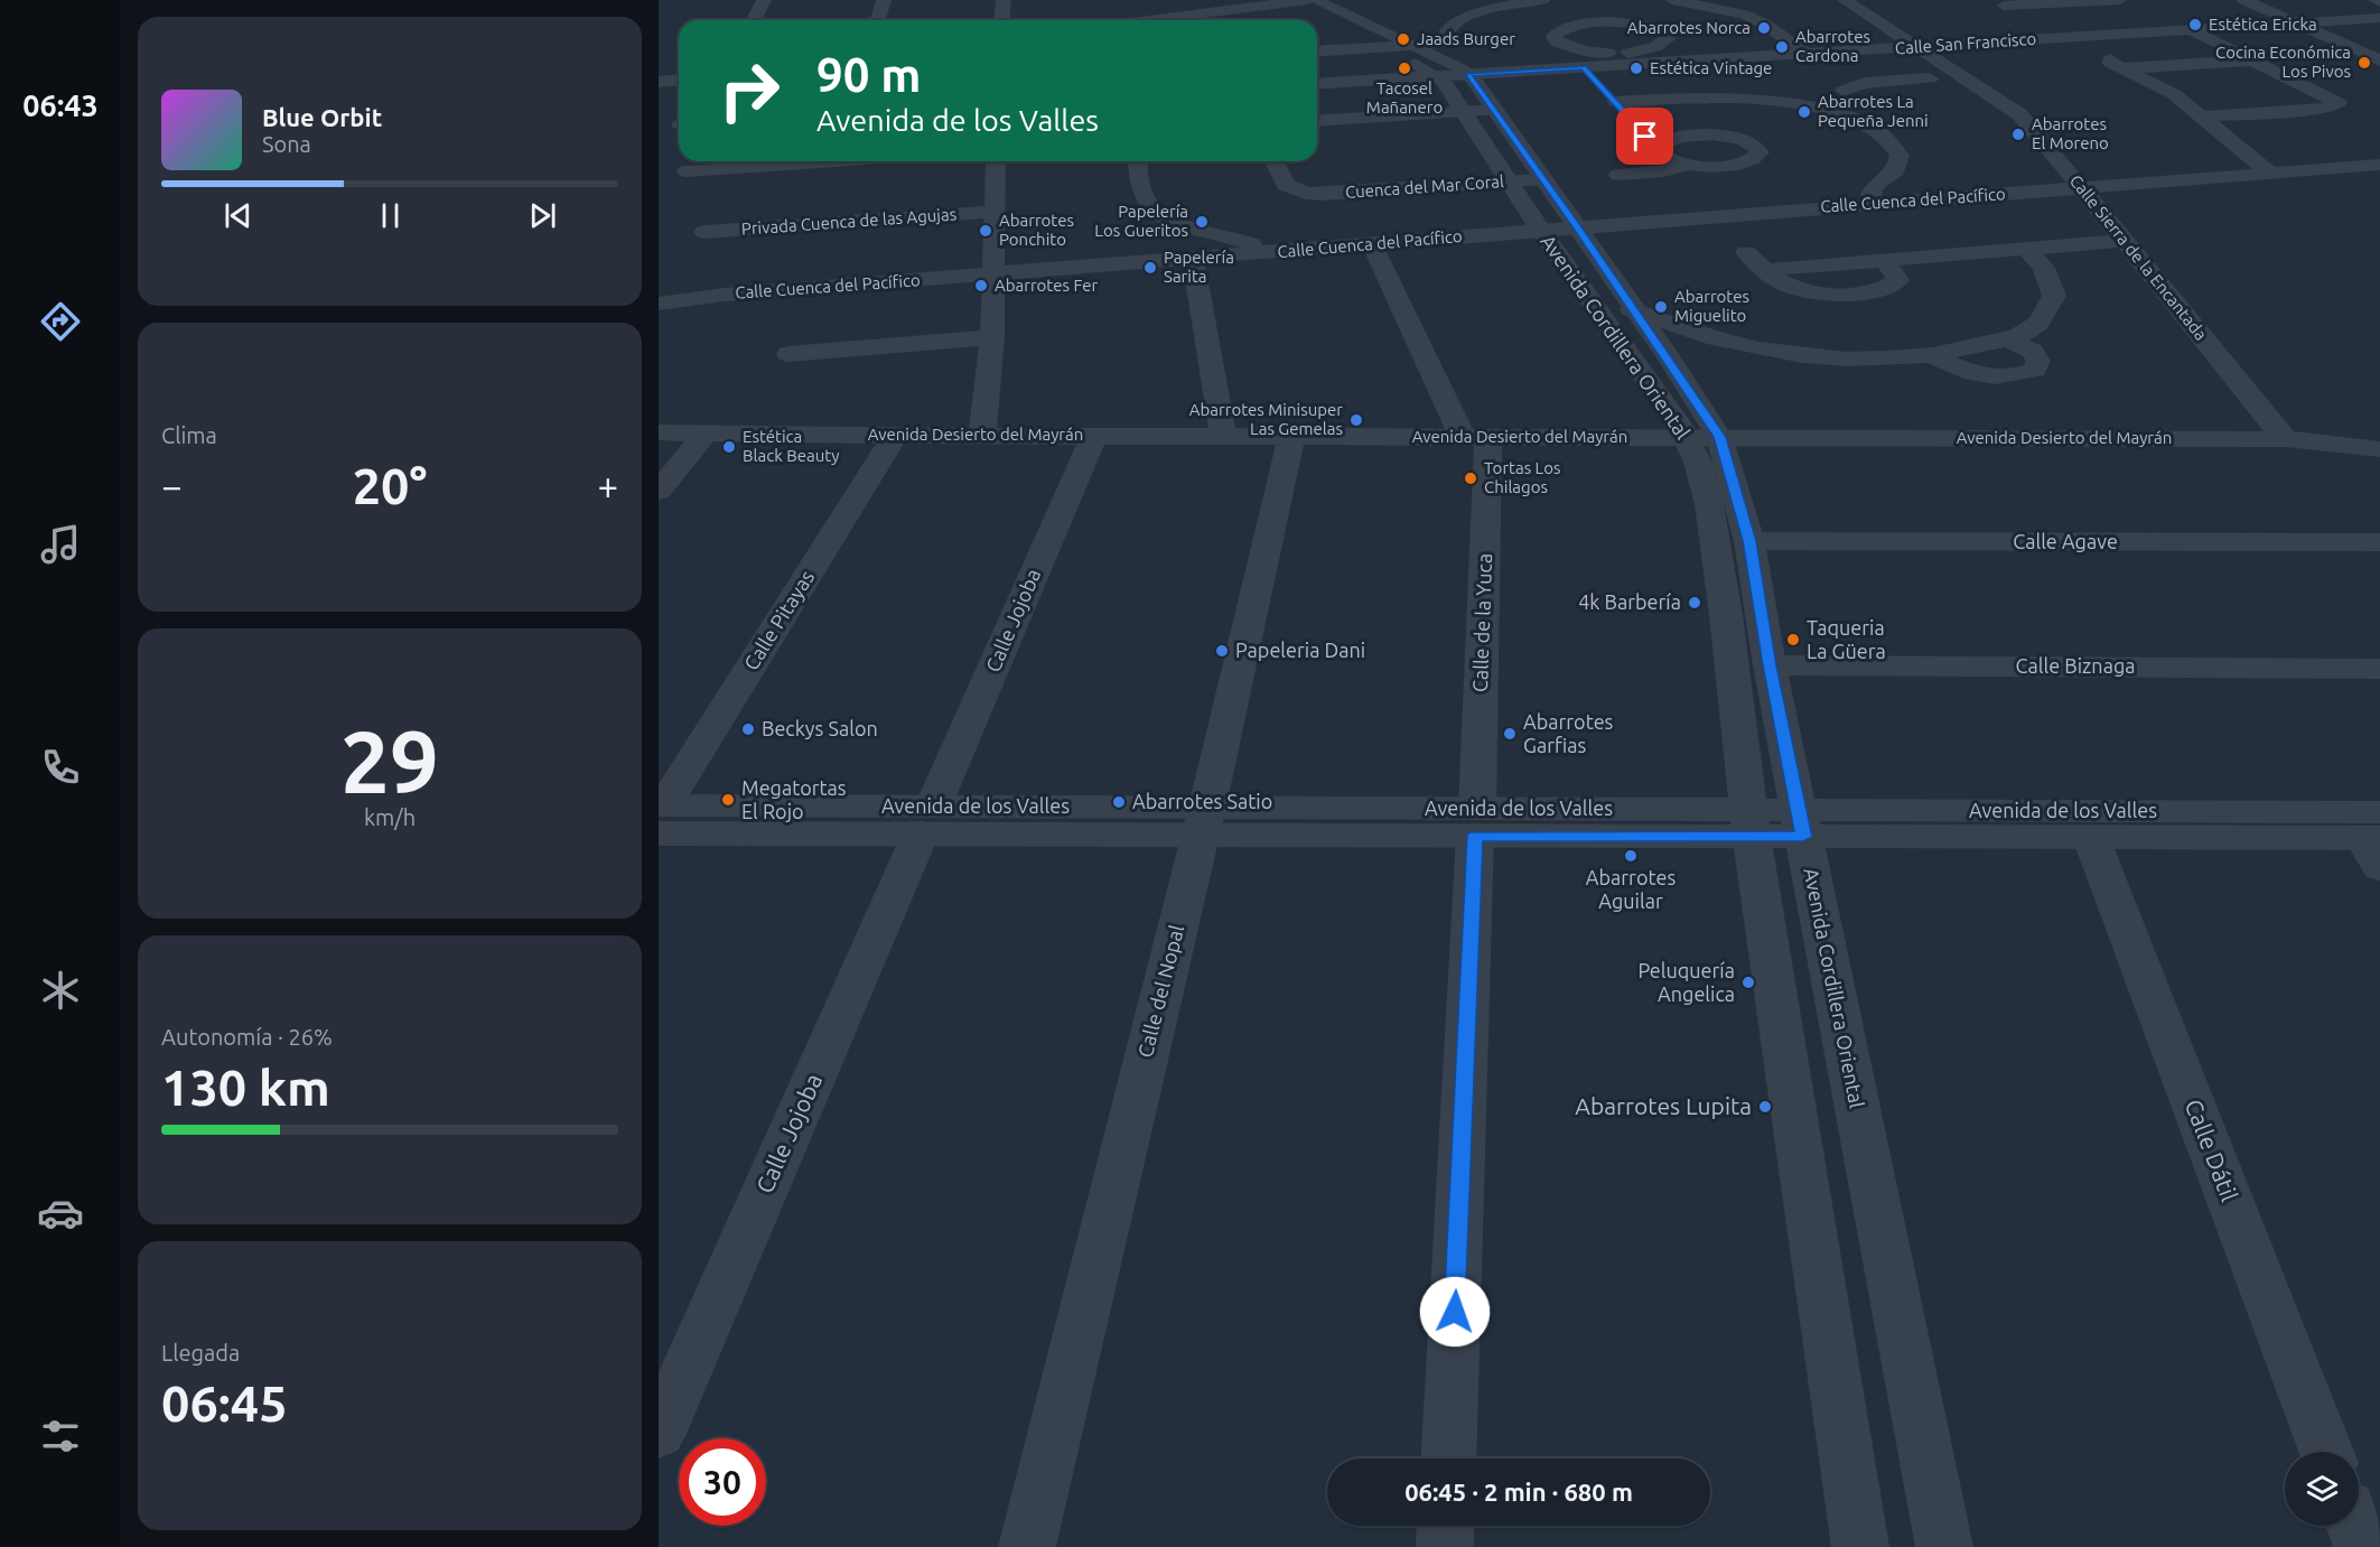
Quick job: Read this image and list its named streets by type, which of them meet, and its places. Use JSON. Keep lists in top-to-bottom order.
{
  "streets": {
    "street": [
      "Calle San Francisco",
      "Cuenca del Mar Coral",
      "Calle Cuenca del Pacífico",
      "Privada Cuenca de las Agujas",
      "Calle Sierra de la Encantada",
      "Avenida Cordillera Oriental",
      "Avenida Desierto del Mayrán",
      "Calle Agave",
      "Calle Pitayas",
      "Calle Jojoba",
      "Calle de la Yuca",
      "Calle Biznaga",
      "Avenida de los Valles",
      "Calle del Nopal",
      "Calle Dátil"
    ]
  },
  "crossings": [
    ["Calle San Francisco", "Calle Sierra de la Encantada"],
    ["Calle San Francisco", "Avenida Cordillera Oriental"],
    ["Cuenca del Mar Coral", "Avenida Cordillera Oriental"],
    ["Calle Cuenca del Pacífico", "Calle Sierra de la Encantada"],
    ["Calle Cuenca del Pacífico", "Avenida Cordillera Oriental"],
    ["Calle Sierra de la Encantada", "Avenida Desierto del Mayrán"],
    ["Avenida Cordillera Oriental", "Avenida Desierto del Mayrán"],
    ["Avenida Cordillera Oriental", "Calle Agave"],
    ["Avenida Cordillera Oriental", "Calle Biznaga"],
    ["Avenida Cordillera Oriental", "Avenida de los Valles"],
    ["Avenida Desierto del Mayrán", "Calle Pitayas"],
    ["Avenida Desierto del Mayrán", "Calle Jojoba"],
    ["Avenida Desierto del Mayrán", "Calle de la Yuca"],
    ["Avenida Desierto del Mayrán", "Calle del Nopal"],
    ["Calle Pitayas", "Avenida de los Valles"],
    ["Calle Jojoba", "Avenida de los Valles"],
    ["Calle de la Yuca", "Avenida de los Valles"],
    ["Avenida de los Valles", "Calle del Nopal"],
    ["Avenida de los Valles", "Calle Dátil"]
  ],
  "places": [
    "Estética Ericka",
    "Abarrotes Norca",
    "Jaads Burger",
    "Abarrotes Cardona",
    "Cocina Económica Los Pivos",
    "Tacosel Mañanero",
    "Estética Vintage",
    "Abarrotes La Pequeña Jenni",
    "Abarrotes El Moreno",
    "Papelería Los Gueritos",
    "Abarrotes Ponchito",
    "Papelería Sarita",
    "Abarrotes Fer",
    "Abarrotes Miguelito",
    "Abarrotes Minisuper Las Gemelas",
    "Estética Black Beauty",
    "Tortas Los Chilagos",
    "4k Barbería",
    "Taqueria La Güera",
    "Papeleria Dani",
    "Beckys Salon",
    "Abarrotes Garfias",
    "Megatortas El Rojo",
    "Abarrotes Satio",
    "Abarrotes Aguilar",
    "Peluquería Angelica",
    "Abarrotes Lupita"
  ],
  "page": {
    "tabs": "06:43",
    "turn": ["90 m", "Avenida de los Valles"],
    "song": ["Blue Orbit", "Sona"],
    "tile": [
      "Clima",
      ["29", "km/h"],
      ["Autonomía · 26%", "130 km"],
      ["Llegada", "06:45"]
    ],
    "heat": ["−", "20°", "+"],
    "limit": "30",
    "trip": "06:45 · 2 min · 680 m"
  }
}
